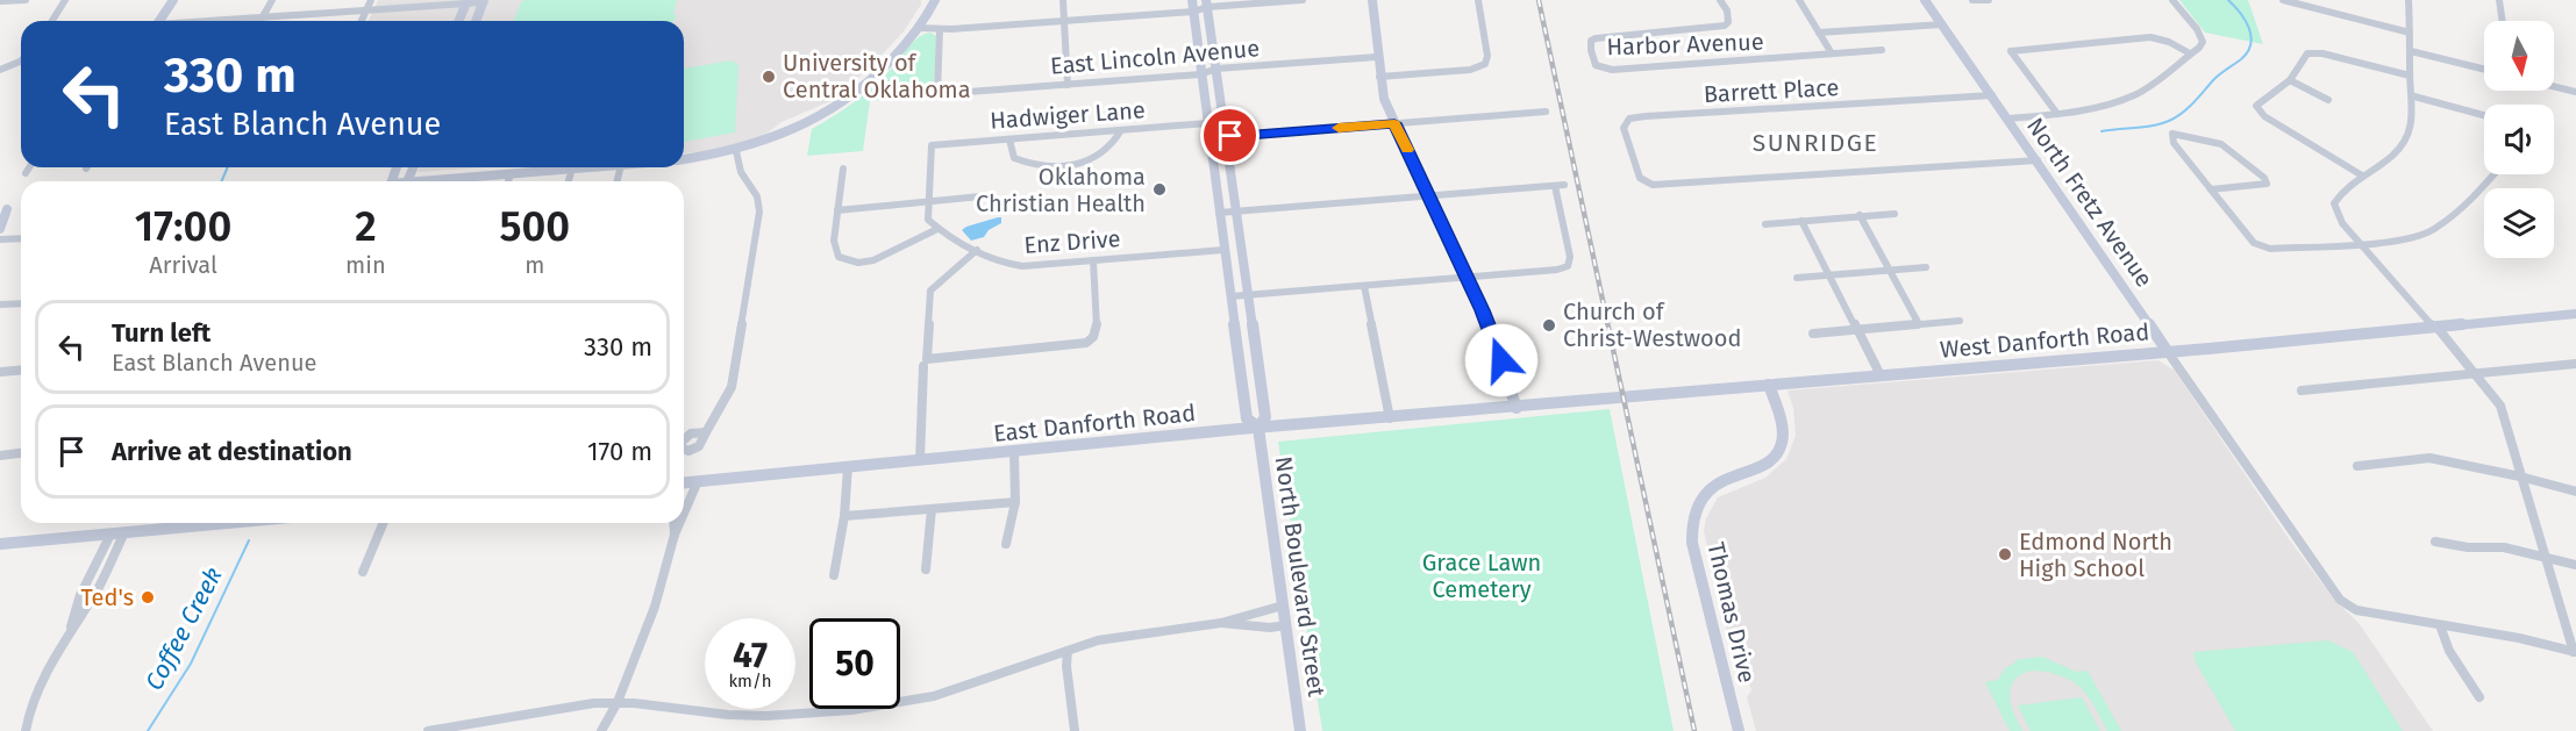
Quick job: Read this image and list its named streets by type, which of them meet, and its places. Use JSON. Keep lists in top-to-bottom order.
{
  "streets": {
    "main road": [
      "North Fretz Avenue",
      "West Danforth Road",
      "East Danforth Road",
      "North Boulevard Street",
      "Thomas Drive"
    ],
    "street": [
      "Harbor Avenue",
      "East Lincoln Avenue",
      "Barrett Place",
      "Hadwiger Lane",
      "Enz Drive"
    ]
  },
  "crossings": [
    ["East Lincoln Avenue", "North Boulevard Street"],
    ["Barrett Place", "North Fretz Avenue"],
    ["Hadwiger Lane", "North Boulevard Street"],
    ["North Fretz Avenue", "West Danforth Road"],
    ["Enz Drive", "North Boulevard Street"],
    ["West Danforth Road", "East Danforth Road"],
    ["West Danforth Road", "Thomas Drive"],
    ["East Danforth Road", "North Boulevard Street"]
  ],
  "districts": ["SUNRIDGE"],
  "water": ["Coffee Creek"],
  "parks": ["Grace Lawn Cemetery"],
  "places": [
    "University of Central Oklahoma",
    "Oklahoma Christian Health",
    "Church of Christ-Westwood",
    "Edmond North High School",
    "Ted's"
  ],
  "north": "bottom",
  "page": {
    "turn": ["330 m", "East Blanch Avenue"],
    "eta": [
      "17:00",
      "Arrival",
      "2",
      "min",
      "500",
      "m"
    ],
    "list": [
      {
        "name": "Turn left",
        "note": "East Blanch Avenue",
        "value": "330 m"
      },
      {
        "name": "Arrive at destination",
        "value": "170 m"
      }
    ],
    "speed": "47 km/h",
    "limit": "50"
  }
}
